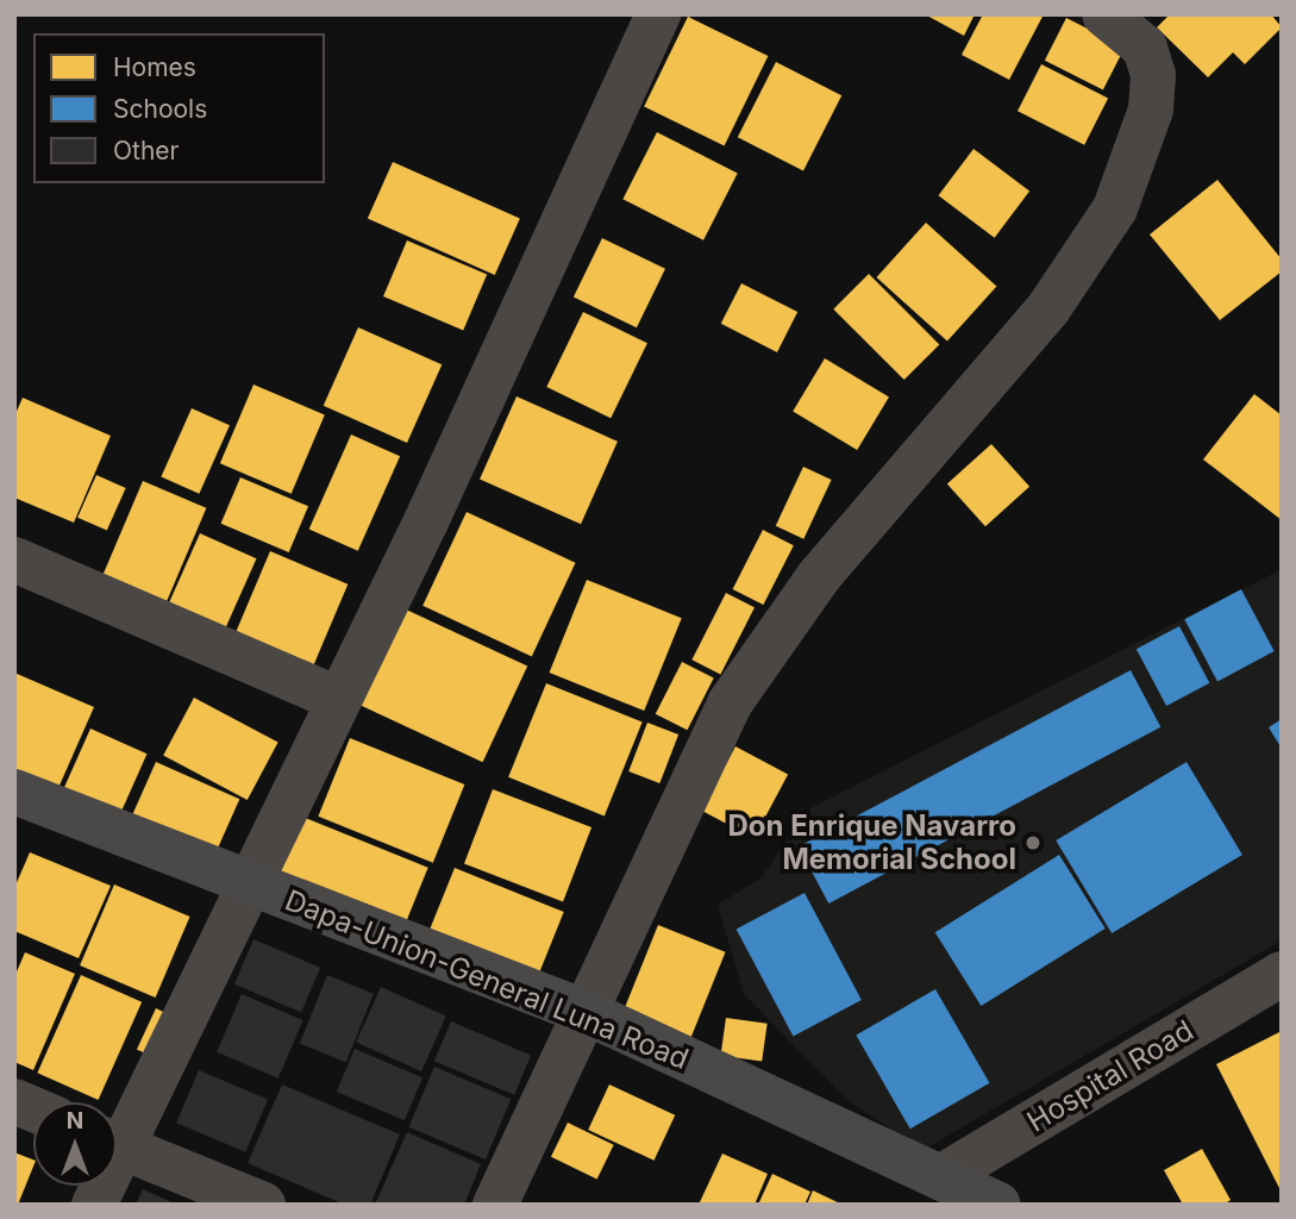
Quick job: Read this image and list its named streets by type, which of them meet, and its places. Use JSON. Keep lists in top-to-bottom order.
{
  "streets": {
    "main road": ["Dapa-Union-General Luna Road"],
    "street": ["Hospital Road"]
  },
  "crossings": [
    ["Dapa-Union-General Luna Road", "Hospital Road"]
  ],
  "places": ["Don Enrique Navarro Memorial School"],
  "legend": ["Homes", "Schools", "Other"],
  "north": "top"
}
